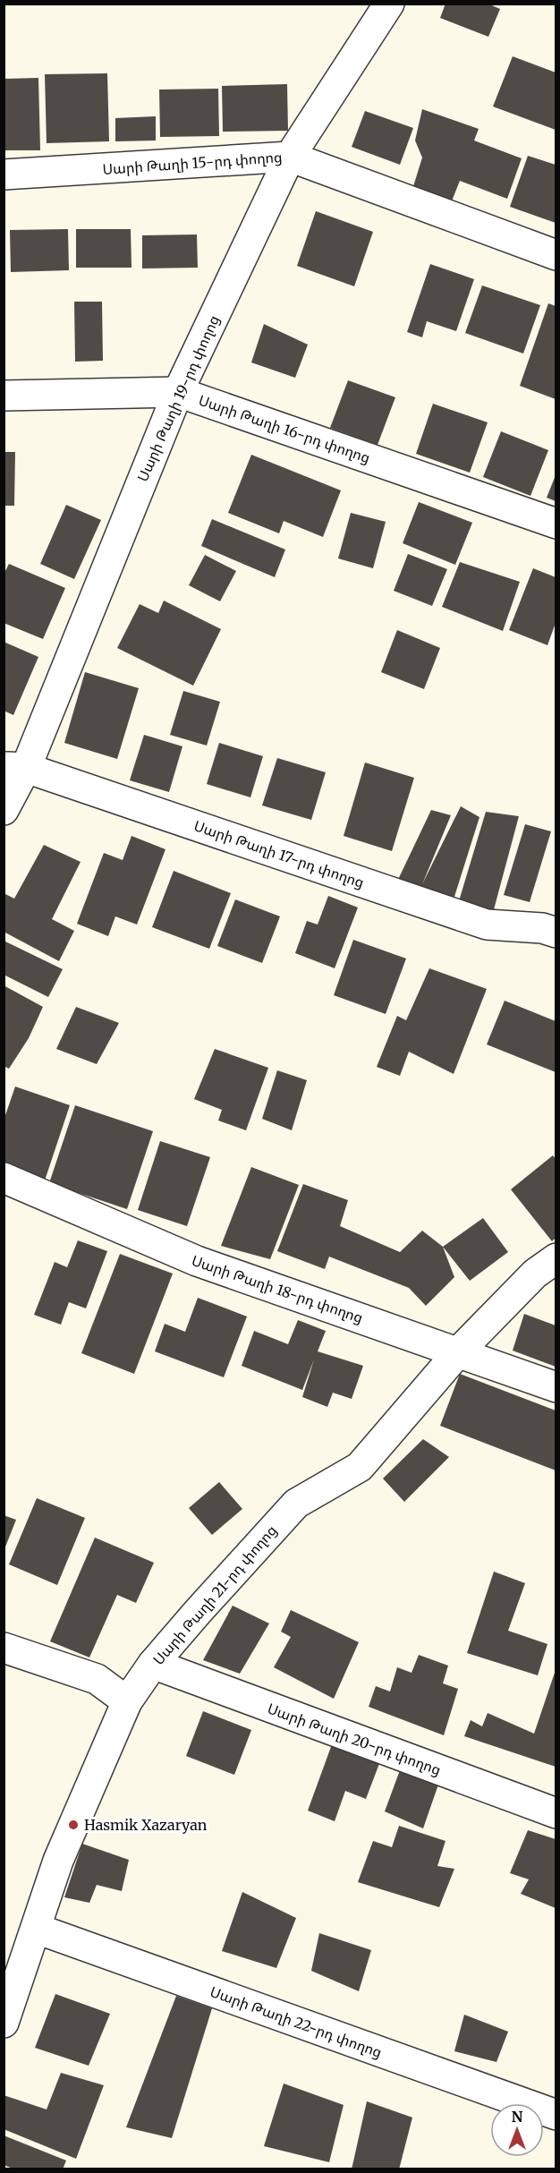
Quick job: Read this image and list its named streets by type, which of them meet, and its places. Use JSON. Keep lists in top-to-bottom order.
{
  "streets": {
    "street": [
      "Սարի Թաղի 15-րդ փողոց",
      "Սարի Թաղի 19-րդ փողոց",
      "Սարի Թաղի 16-րդ փողոց",
      "Սարի Թաղի 17-րդ փողոց",
      "Սարի Թաղի 18-րդ փողոց",
      "Սարի Թաղի 21-րդ փողոց",
      "Սարի Թաղի 20-րդ փողոց",
      "Սարի Թաղի 22-րդ փողոց"
    ]
  },
  "crossings": [
    ["Սարի Թաղի 15-րդ փողոց", "Սարի Թաղի 19-րդ փողոց"],
    ["Սարի Թաղի 19-րդ փողոց", "Սարի Թաղի 16-րդ փողոց"],
    ["Սարի Թաղի 19-րդ փողոց", "Սարի Թաղի 17-րդ փողոց"],
    ["Սարի Թաղի 18-րդ փողոց", "Սարի Թաղի 21-րդ փողոց"],
    ["Սարի Թաղի 21-րդ փողոց", "Սարի Թաղի 20-րդ փողոց"],
    ["Սարի Թաղի 21-րդ փողոց", "Սարի Թաղի 22-րդ փողոց"]
  ],
  "places": ["Hasmik Xazaryan"],
  "north": "top"
}
